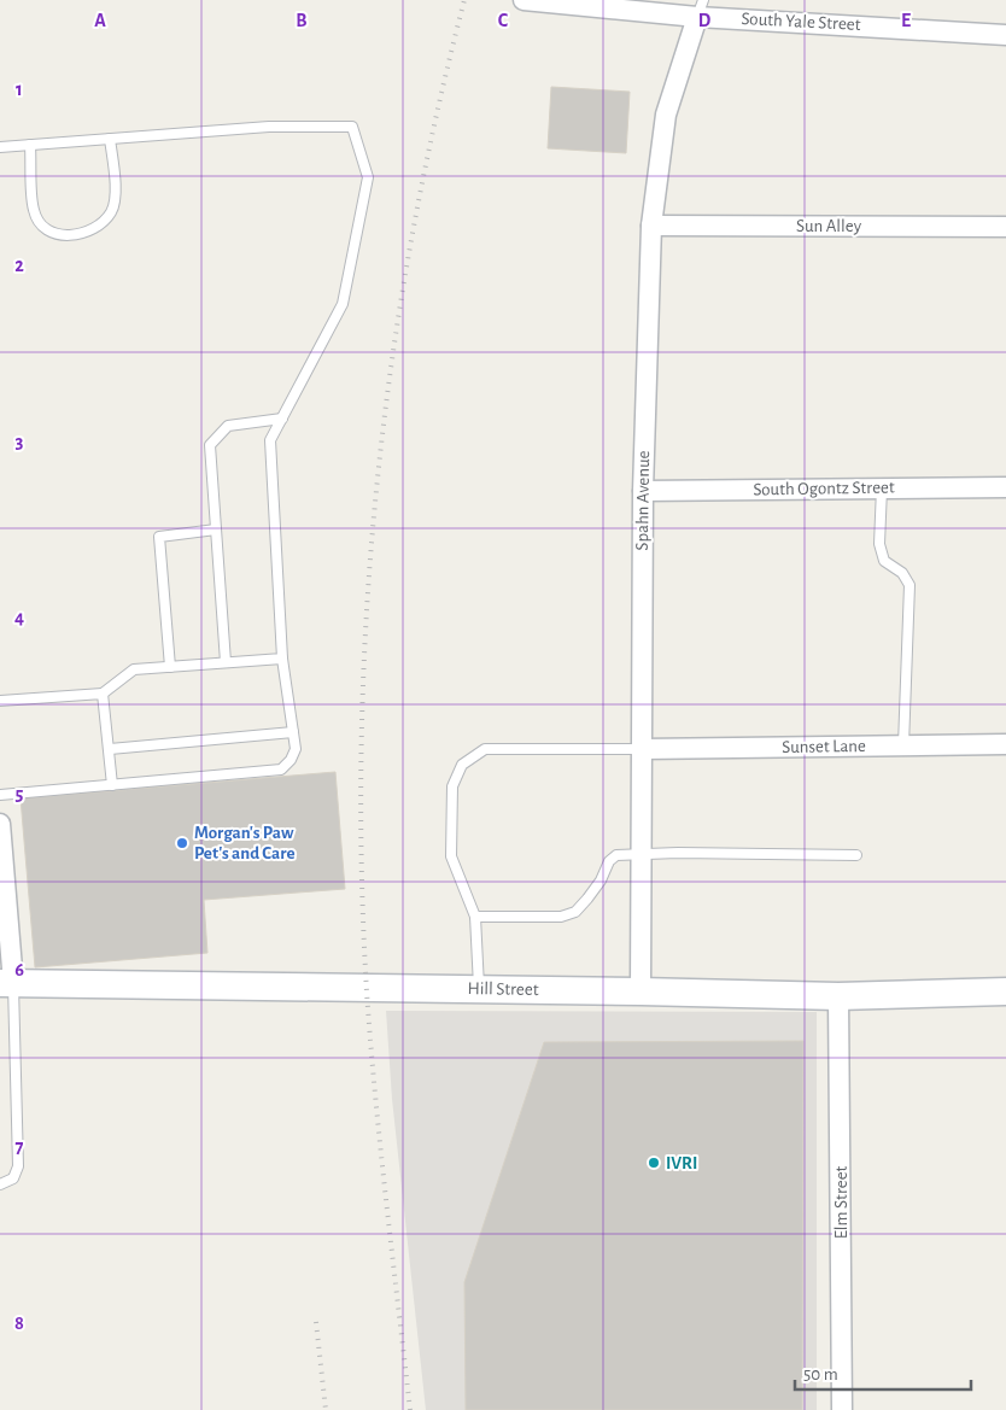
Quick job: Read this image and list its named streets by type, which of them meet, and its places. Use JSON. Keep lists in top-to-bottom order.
{
  "streets": {
    "main road": ["Hill Street"],
    "street": [
      "South Yale Street",
      "Sun Alley",
      "South Ogontz Street",
      "Spahn Avenue",
      "Sunset Lane",
      "Elm Street"
    ]
  },
  "crossings": [
    ["South Yale Street", "Spahn Avenue"],
    ["Sun Alley", "Spahn Avenue"],
    ["South Ogontz Street", "Spahn Avenue"],
    ["Spahn Avenue", "Sunset Lane"],
    ["Spahn Avenue", "Hill Street"],
    ["Hill Street", "Elm Street"]
  ],
  "places": ["Morgan's Paw Pet's and Care", "IVRI"],
  "scale_bar": "50 m",
  "grid": {
    "columns": [
      "A",
      "B",
      "C",
      "D",
      "E"
    ],
    "rows": [
      "1",
      "2",
      "3",
      "4",
      "5",
      "6",
      "7",
      "8"
    ]
  }
}
